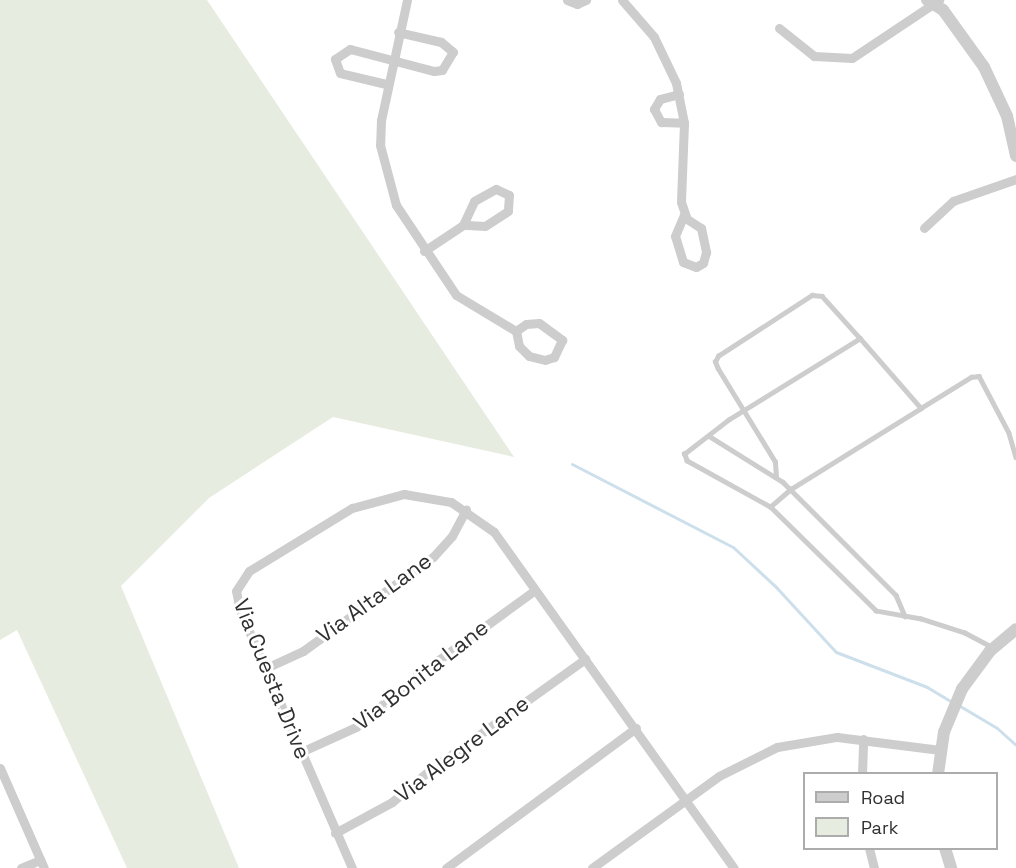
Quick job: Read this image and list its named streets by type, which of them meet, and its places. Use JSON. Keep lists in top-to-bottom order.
{
  "streets": {
    "street": [
      "Via Alta Lane",
      "Via Bonita Lane",
      "Via Cuesta Drive",
      "Via Alegre Lane"
    ]
  },
  "crossings": [
    ["Via Alta Lane", "Via Cuesta Drive"],
    ["Via Bonita Lane", "Via Cuesta Drive"],
    ["Via Cuesta Drive", "Via Alegre Lane"]
  ],
  "legend": ["Road", "Park"]
}
